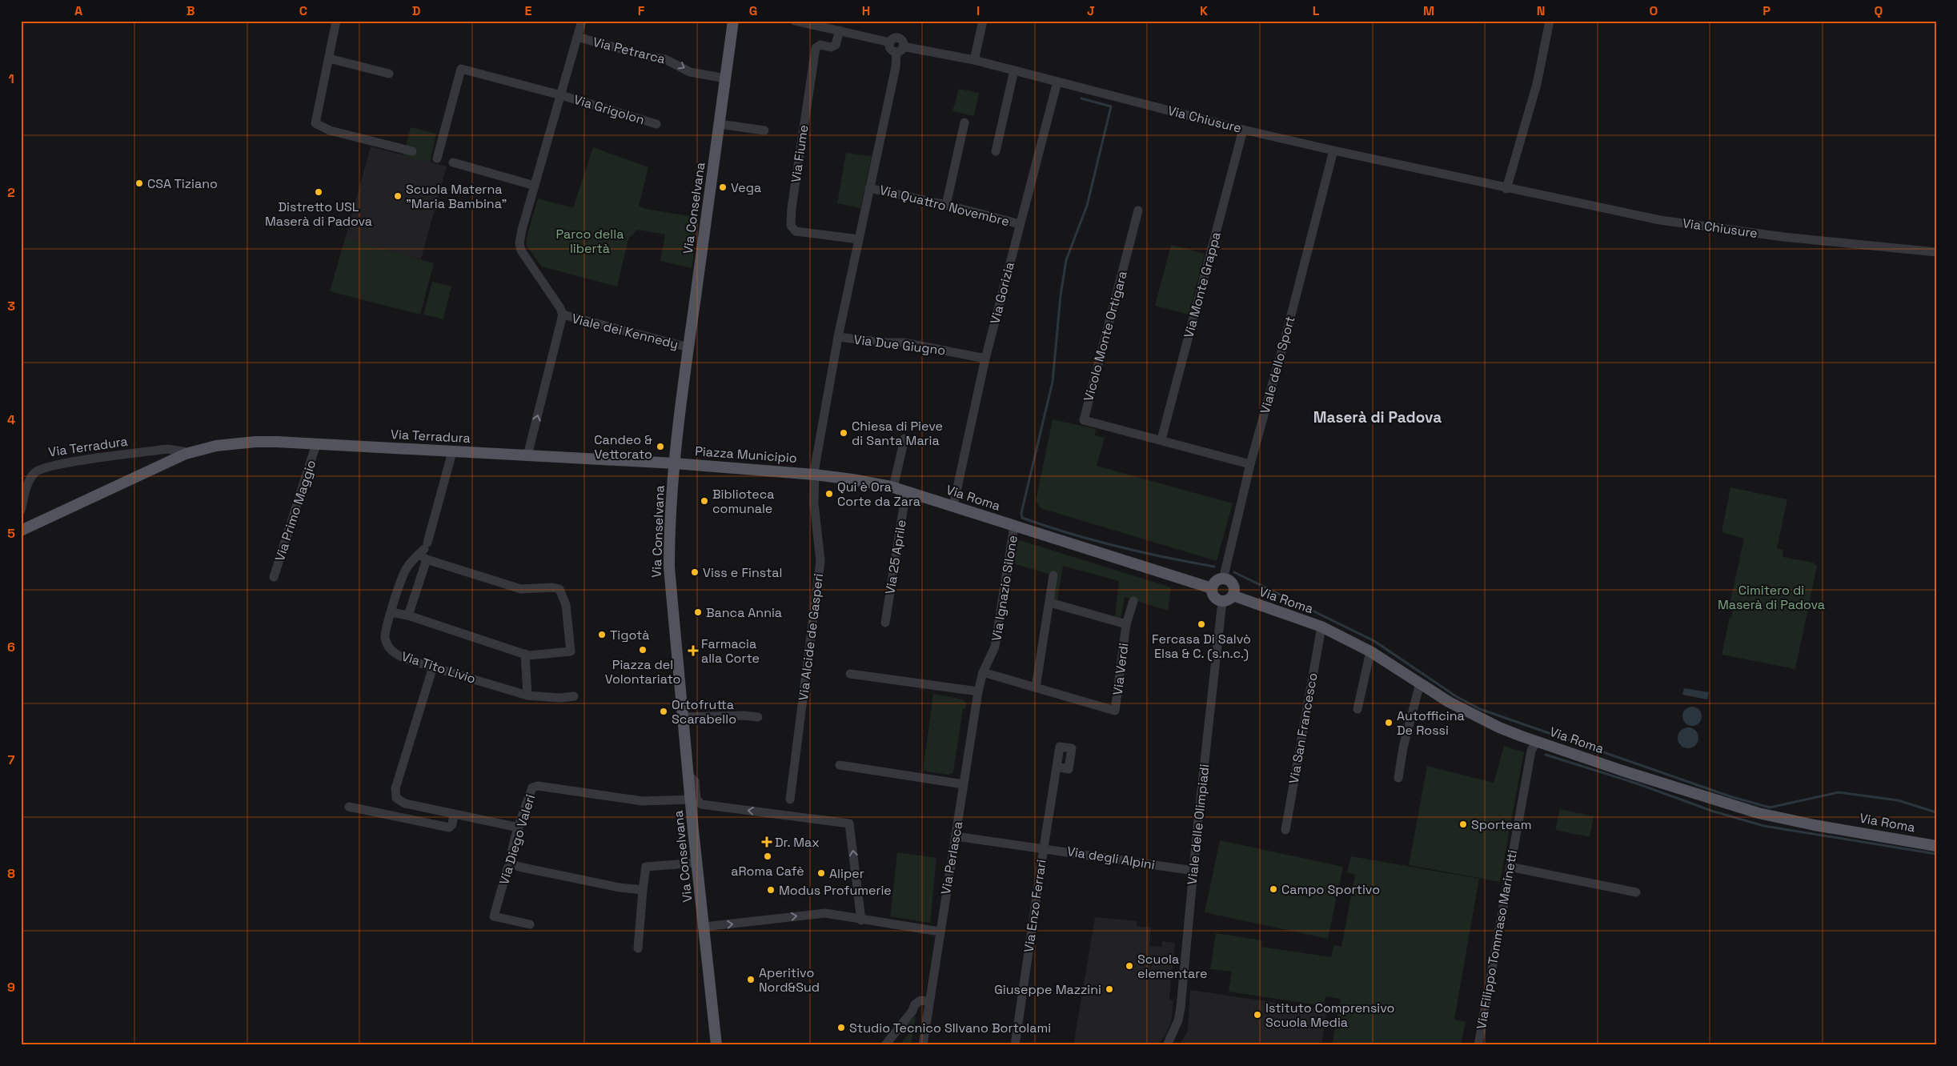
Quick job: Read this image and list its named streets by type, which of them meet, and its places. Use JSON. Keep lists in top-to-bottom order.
{
  "streets": {
    "main road": [
      "Via Conselvana",
      "Via Terradura",
      "Piazza Municipio",
      "Via Roma"
    ],
    "street": [
      "Via Petrarca",
      "Via Grigolon",
      "Via Chiusure",
      "Via Fiume",
      "Via Quattro Novembre",
      "Via Monte Grappa",
      "Via Gorizia",
      "Viale dei Kennedy",
      "Vicolo Monte Ortigara",
      "Via Due Giugno",
      "Viale dello Sport",
      "Via Primo Maggio",
      "Via 25 Aprile",
      "Via Ignazio Silone",
      "Via Alcide de Gasperi",
      "Via Tito Livio",
      "Via Verdi",
      "Via San Francesco",
      "Viale delle Olimpiadi",
      "Via Diego Valeri",
      "Via Perlasca",
      "Via degli Alpini",
      "Via Enzo Ferrari",
      "Via Filippo Tommaso Marinetti"
    ]
  },
  "crossings": [
    ["Via Petrarca", "Via Conselvana"],
    ["Via Petrarca", "Viale dei Kennedy"],
    ["Via Grigolon", "Viale dei Kennedy"],
    ["Via Chiusure", "Via Fiume"],
    ["Via Chiusure", "Via Monte Grappa"],
    ["Via Chiusure", "Via Gorizia"],
    ["Via Chiusure", "Viale dello Sport"],
    ["Via Quattro Novembre", "Via Gorizia"],
    ["Via Conselvana", "Viale dei Kennedy"],
    ["Via Conselvana", "Via Terradura"],
    ["Via Conselvana", "Piazza Municipio"],
    ["Via Conselvana", "Via Diego Valeri"],
    ["Via Monte Grappa", "Vicolo Monte Ortigara"],
    ["Via Gorizia", "Via Due Giugno"],
    ["Via Gorizia", "Via Roma"],
    ["Viale dello Sport", "Via Roma"],
    ["Viale dello Sport", "Viale delle Olimpiadi"],
    ["Via Terradura", "Piazza Municipio"],
    ["Via Terradura", "Via Primo Maggio"],
    ["Via Terradura", "Via Tito Livio"],
    ["Piazza Municipio", "Via Roma"],
    ["Piazza Municipio", "Via Alcide de Gasperi"],
    ["Via Roma", "Via 25 Aprile"],
    ["Via Roma", "Via Ignazio Silone"],
    ["Via Roma", "Via Alcide de Gasperi"],
    ["Via Roma", "Via San Francesco"],
    ["Via Roma", "Viale delle Olimpiadi"],
    ["Via Roma", "Via Filippo Tommaso Marinetti"],
    ["Via Ignazio Silone", "Via Verdi"],
    ["Via Ignazio Silone", "Via Perlasca"],
    ["Via Verdi", "Via Perlasca"],
    ["Viale delle Olimpiadi", "Via degli Alpini"],
    ["Via Perlasca", "Via degli Alpini"],
    ["Via degli Alpini", "Via Enzo Ferrari"]
  ],
  "one_way": ["Via Petrarca"],
  "districts": ["Maserà di Padova"],
  "parks": ["Parco della libertà", "Cimitero di Maserà di Padova"],
  "places": {
    "other": [
      "CSA Tiziano",
      "Vega",
      "Distretto USL Maserà di Padova",
      "Scuola Materna \"Maria Bambina\"",
      "Chiesa di Pieve di Santa Maria",
      "Candeo & Vettorato",
      "Qui è Ora Corte da Zara",
      "Biblioteca comunale",
      "Viss e Finstal",
      "Banca Annia",
      "Fercasa Di Salvò Elsa & C. (s.n.c.)",
      "Tigotà",
      "Piazza del Volontariato",
      "Ortofrutta Scarabello",
      "Autofficina De Rossi",
      "Sporteam",
      "aRoma Cafè",
      "Aliper",
      "Campo Sportivo",
      "Modus Profumerie",
      "Scuola elementare",
      "Aperitivo Nord&Sud",
      "Giuseppe Mazzini",
      "Istituto Comprensivo Scuola Media",
      "Studio Tecnico SIlvano Bortolami"
    ],
    "health": ["Farmacia alla Corte", "Dr. Max"]
  },
  "grid": {
    "columns": [
      "A",
      "B",
      "C",
      "D",
      "E",
      "F",
      "G",
      "H",
      "I",
      "J",
      "K",
      "L",
      "M",
      "N",
      "O",
      "P",
      "Q"
    ],
    "rows": [
      "1",
      "2",
      "3",
      "4",
      "5",
      "6",
      "7",
      "8",
      "9"
    ]
  }
}
